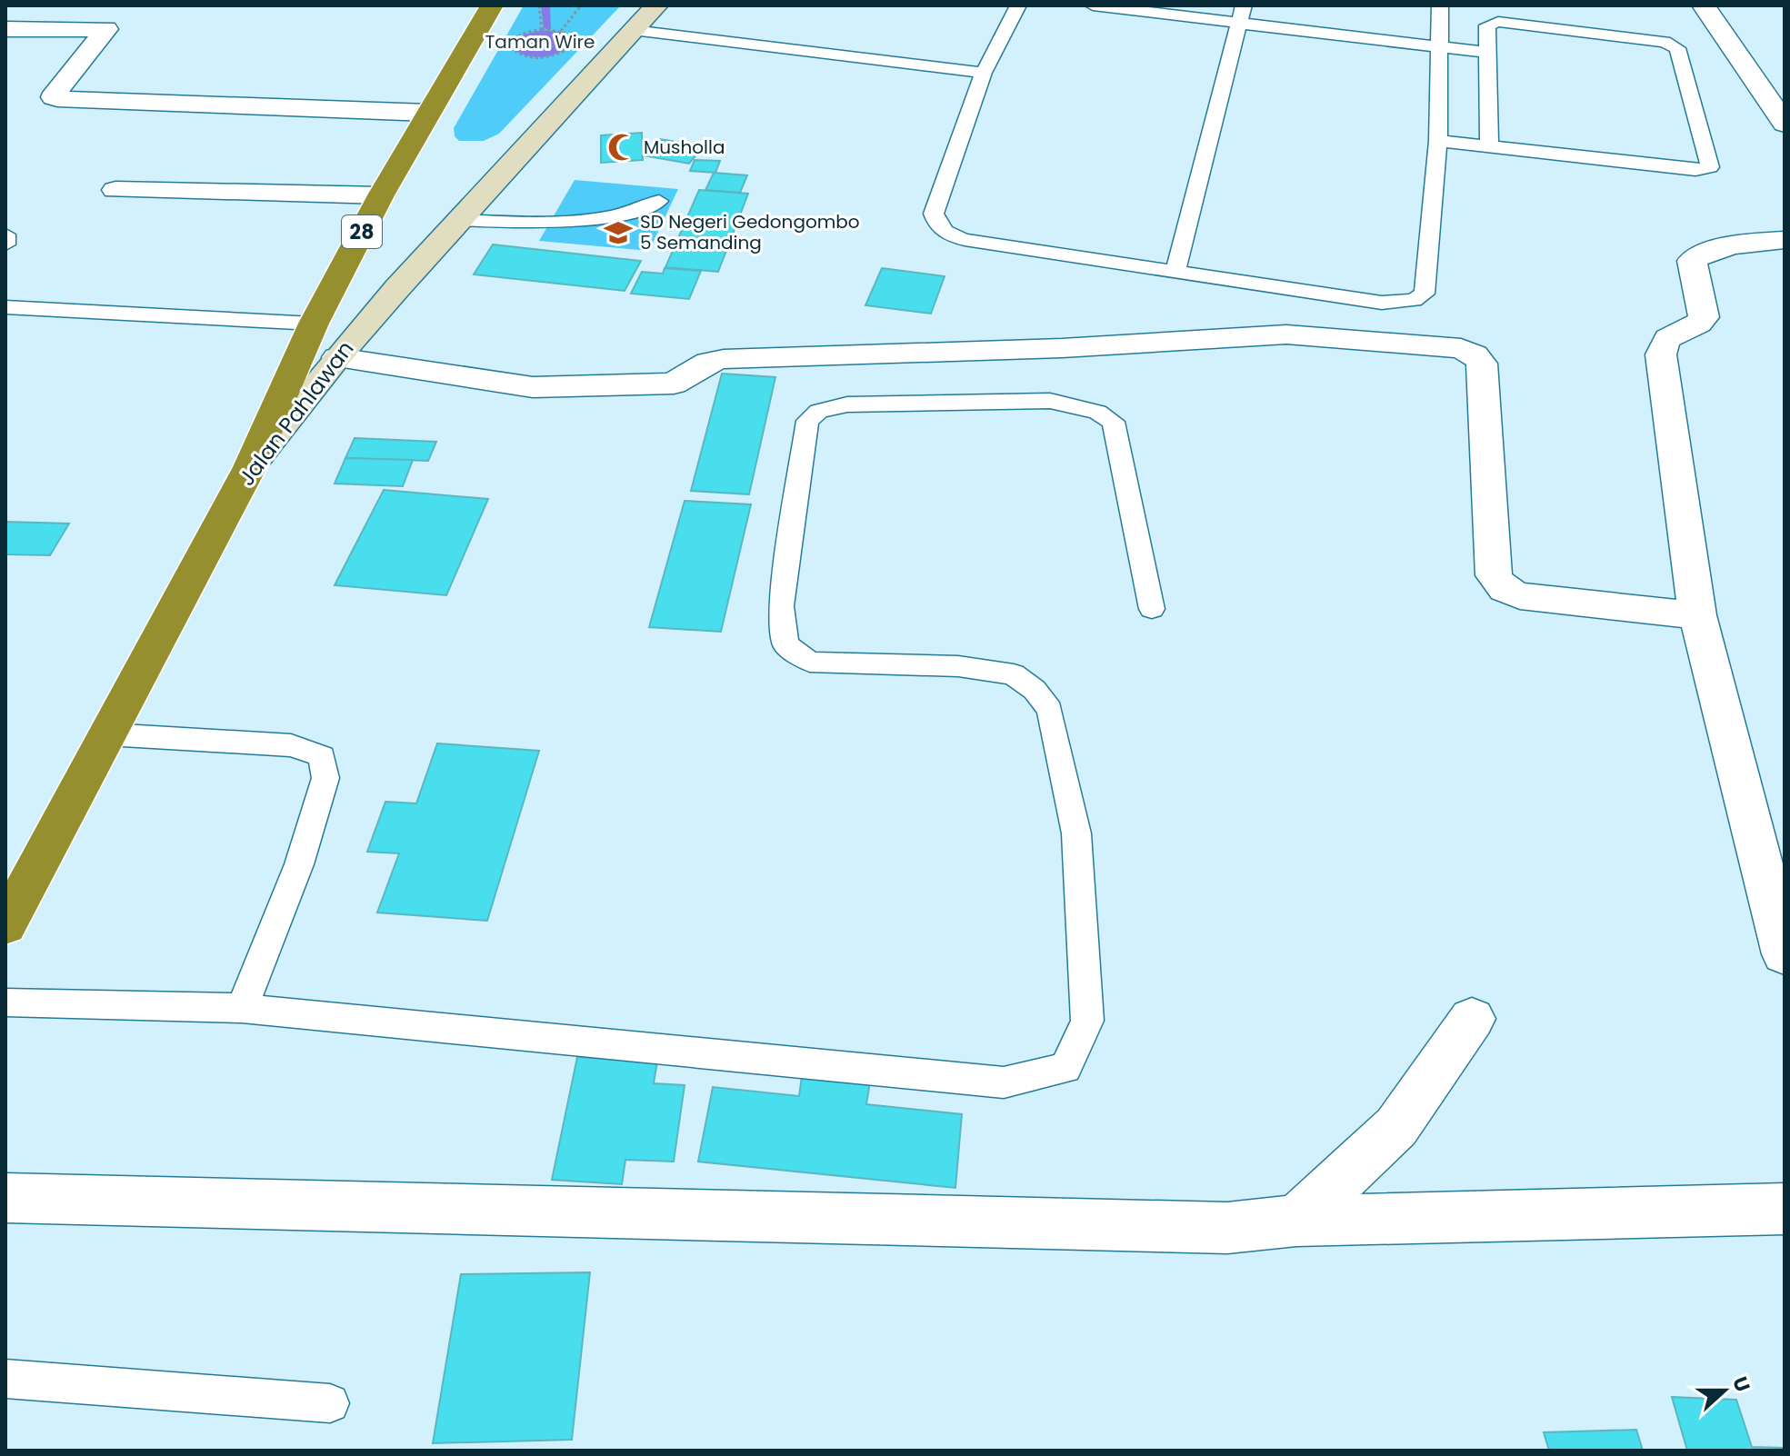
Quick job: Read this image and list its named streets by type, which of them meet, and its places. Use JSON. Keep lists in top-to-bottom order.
{
  "streets": {
    "highway": ["28", "Jalan Pahlawan"]
  },
  "crossings": [
    ["28", "Jalan Pahlawan"]
  ],
  "parks": ["Taman Wire"],
  "places": {
    "mosque": ["Musholla"],
    "school or university": ["SD Negeri Gedongombo 5 Semanding"]
  },
  "north": "right"
}
